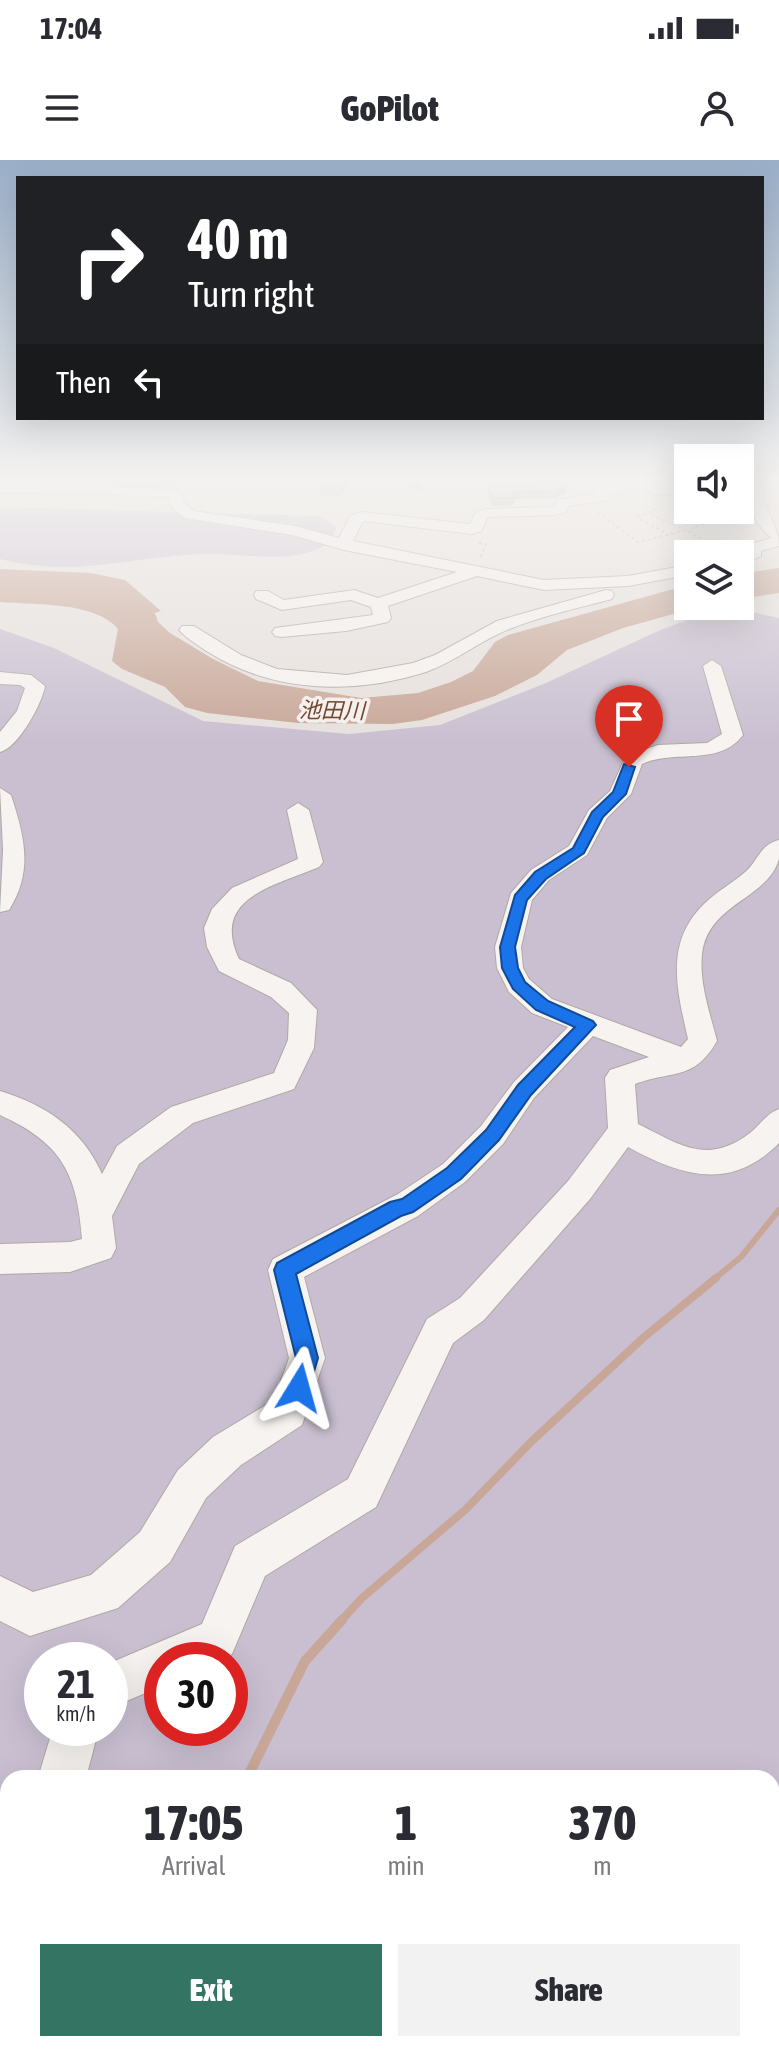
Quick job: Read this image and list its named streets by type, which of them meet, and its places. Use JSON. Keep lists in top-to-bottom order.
{
  "water": ["池田川"],
  "page": {
    "status": "17:04",
    "header": "GoPilot",
    "turn": ["40 m", "Turn right"],
    "then": "Then",
    "speed": "21 km/h",
    "limit": "30",
    "eta": [
      "17:05",
      "Arrival",
      "1",
      "min",
      "370",
      "m"
    ],
    "buttons": ["Exit", "Share"]
  }
}
